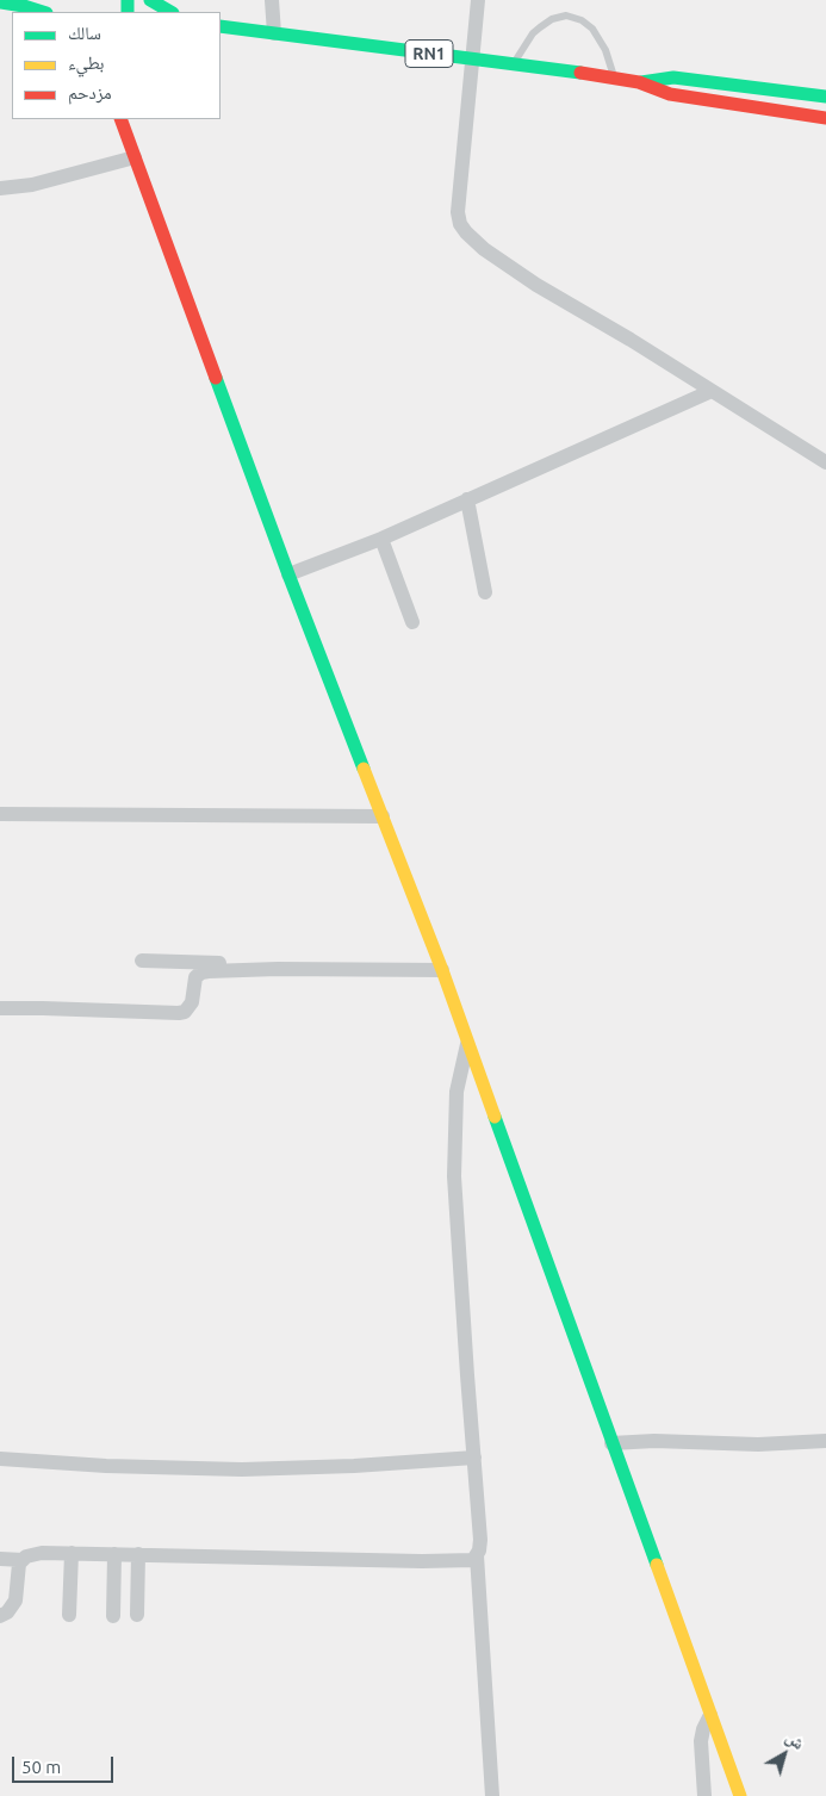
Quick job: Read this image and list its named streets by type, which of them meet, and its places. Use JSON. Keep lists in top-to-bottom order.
{
  "streets": {
    "street": ["RN1"]
  },
  "legend": ["سالك", "بطيء", "مزدحم"],
  "scale_bar": "50 m",
  "north": "top right"
}
